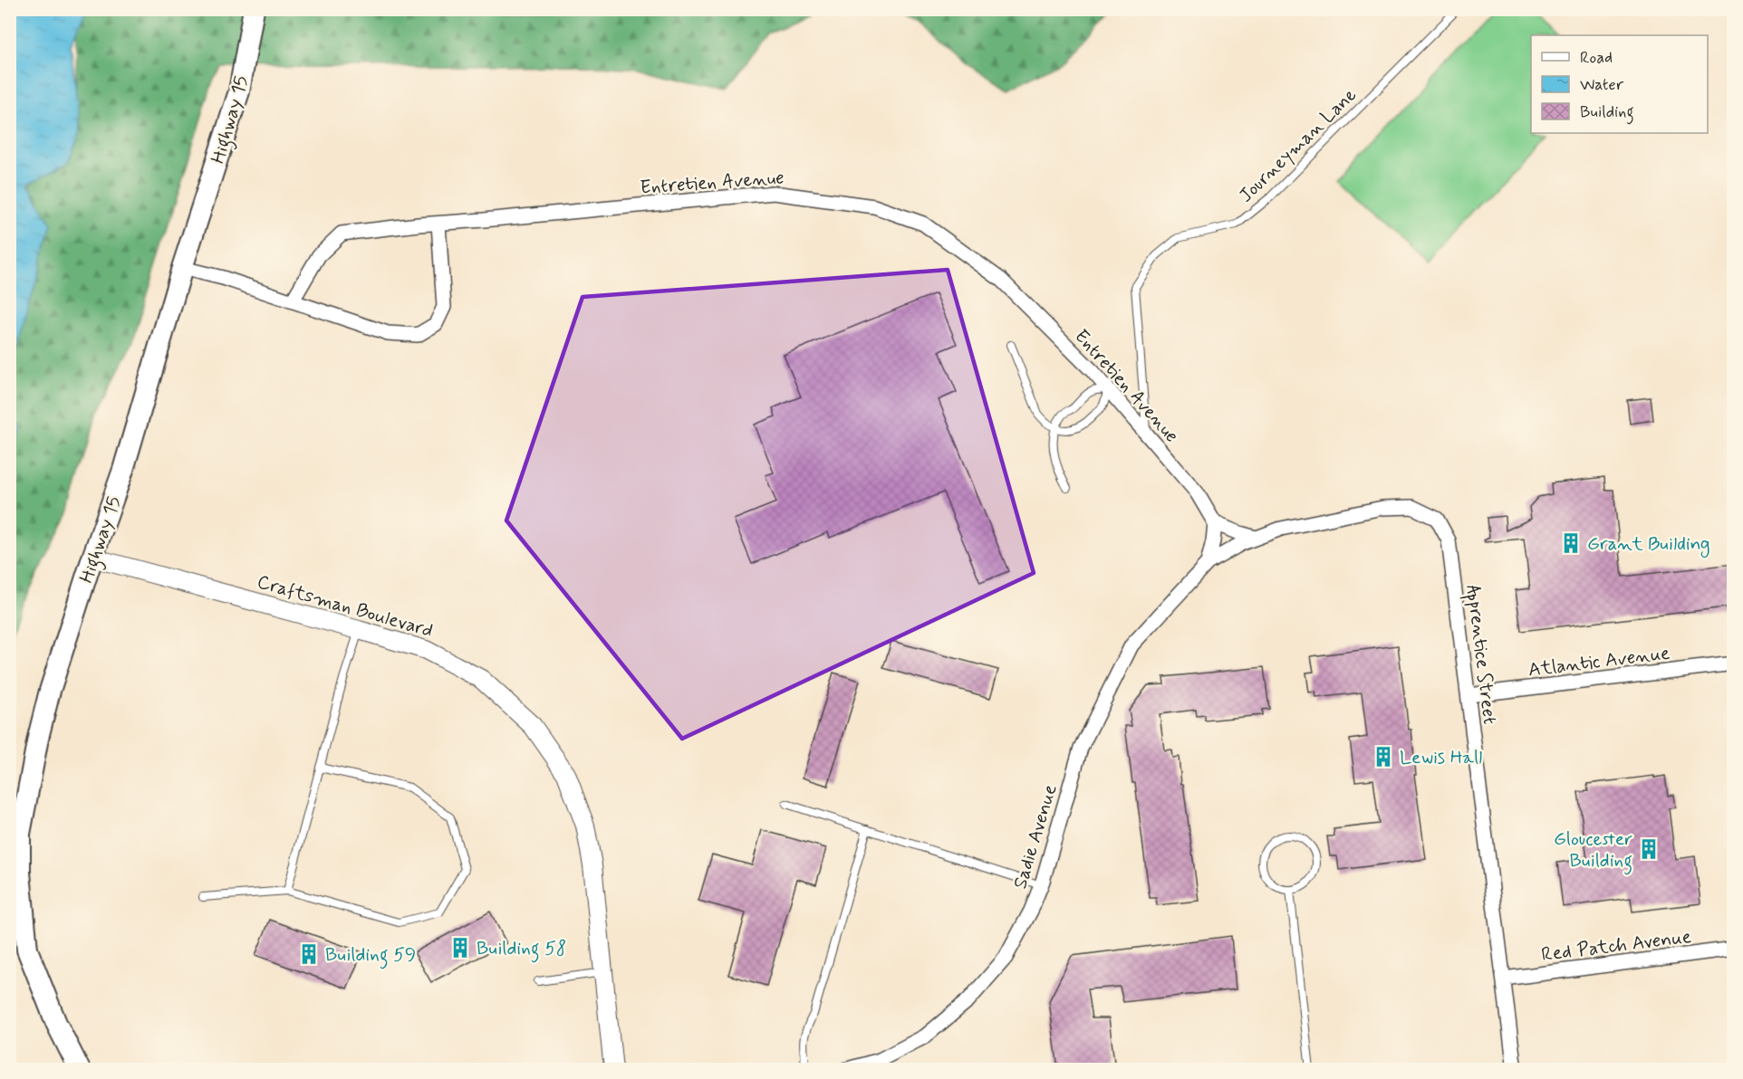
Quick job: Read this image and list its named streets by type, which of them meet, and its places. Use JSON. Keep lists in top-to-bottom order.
{
  "streets": {
    "main road": ["Highway 15"],
    "street": [
      "Entretien Avenue",
      "Craftsman Boulevard",
      "Apprentice Street",
      "Atlantic Avenue",
      "Sadie Avenue",
      "Red Patch Avenue"
    ],
    "lane": ["Journeyman Lane"]
  },
  "crossings": [
    ["Highway 15", "Craftsman Boulevard"],
    ["Journeyman Lane", "Entretien Avenue"],
    ["Apprentice Street", "Atlantic Avenue"],
    ["Apprentice Street", "Sadie Avenue"],
    ["Apprentice Street", "Red Patch Avenue"]
  ],
  "places": {
    "building": [
      "Grant Building",
      "Lewis Hall",
      "Gloucester Building",
      "Building 58",
      "Building 59"
    ]
  },
  "legend": ["Road", "Water", "Building"]
}
